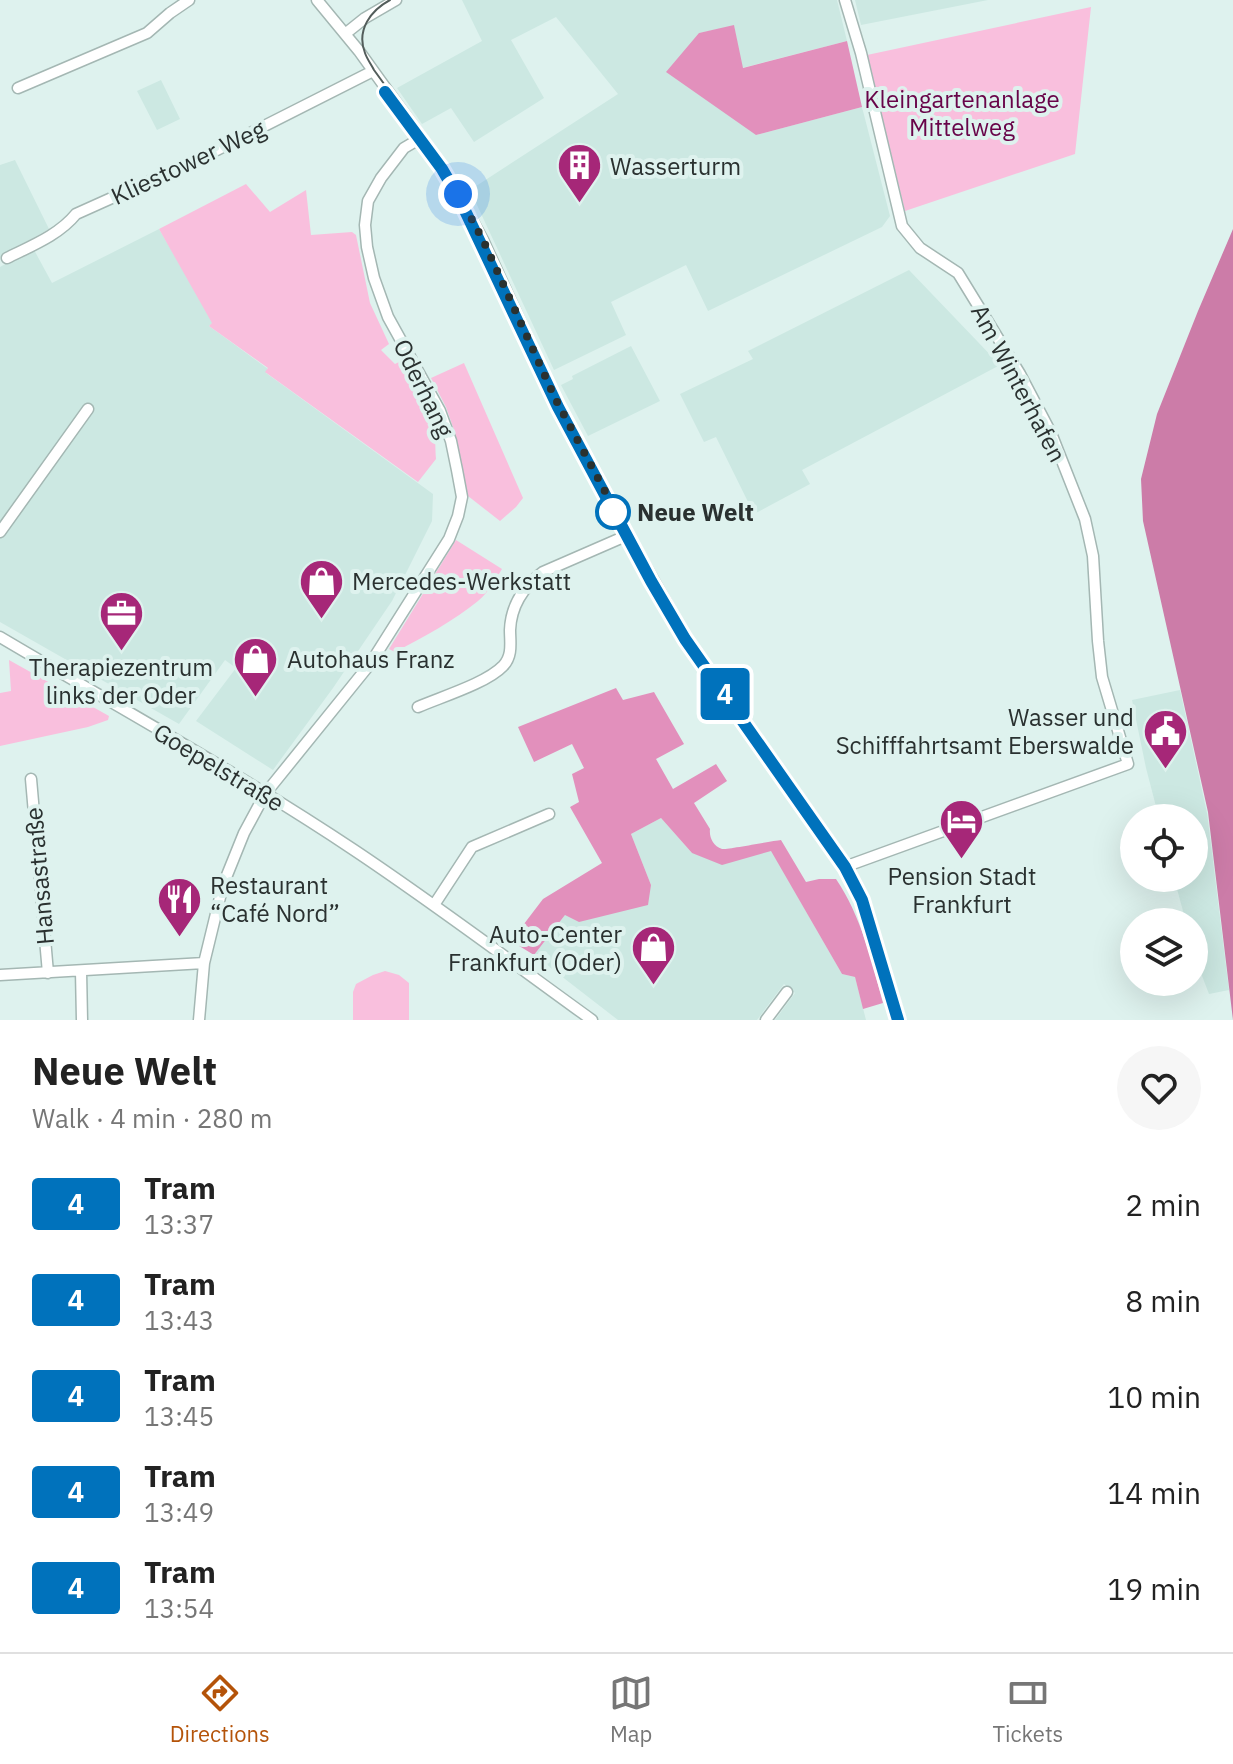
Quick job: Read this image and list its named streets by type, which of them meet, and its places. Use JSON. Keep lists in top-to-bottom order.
{
  "streets": {
    "street": [
      "Kliestower Weg",
      "Am Winterhafen",
      "Oderhang",
      "Goepelstraße",
      "Hansastraße"
    ]
  },
  "crossings": [
    ["Oderhang", "Goepelstraße"],
    ["Oderhang", "Hansastraße"]
  ],
  "parks": ["Kleingartenanlage Mittelweg"],
  "places": {
    "building": ["Wasserturm"],
    "other": ["Neue Welt"],
    "shop": ["Mercedes-Werkstatt", "Autohaus Franz", "Auto-Center Frankfurt (Oder)"],
    "office": ["Therapiezentrum links der Oder"],
    "public building": ["Wasser und Schifffahrtsamt Eberswalde"],
    "hotel": ["Pension Stadt Frankfurt"],
    "restaurant": ["Restaurant “Café Nord”"]
  },
  "lines": ["tram line 4"],
  "page": {
    "on_map": "4",
    "heading": ["Neue Welt", "Walk · 4 min · 280 m"],
    "list": [
      {
        "mark": "4",
        "name": "Tram",
        "note": "13:37",
        "value": "2 min"
      },
      {
        "mark": "4",
        "name": "Tram",
        "note": "13:43",
        "value": "8 min"
      },
      {
        "mark": "4",
        "name": "Tram",
        "note": "13:45",
        "value": "10 min"
      },
      {
        "mark": "4",
        "name": "Tram",
        "note": "13:49",
        "value": "14 min"
      },
      {
        "mark": "4",
        "name": "Tram",
        "note": "13:54",
        "value": "19 min"
      }
    ],
    "tabs": ["Directions", "Map", "Tickets"]
  }
}
